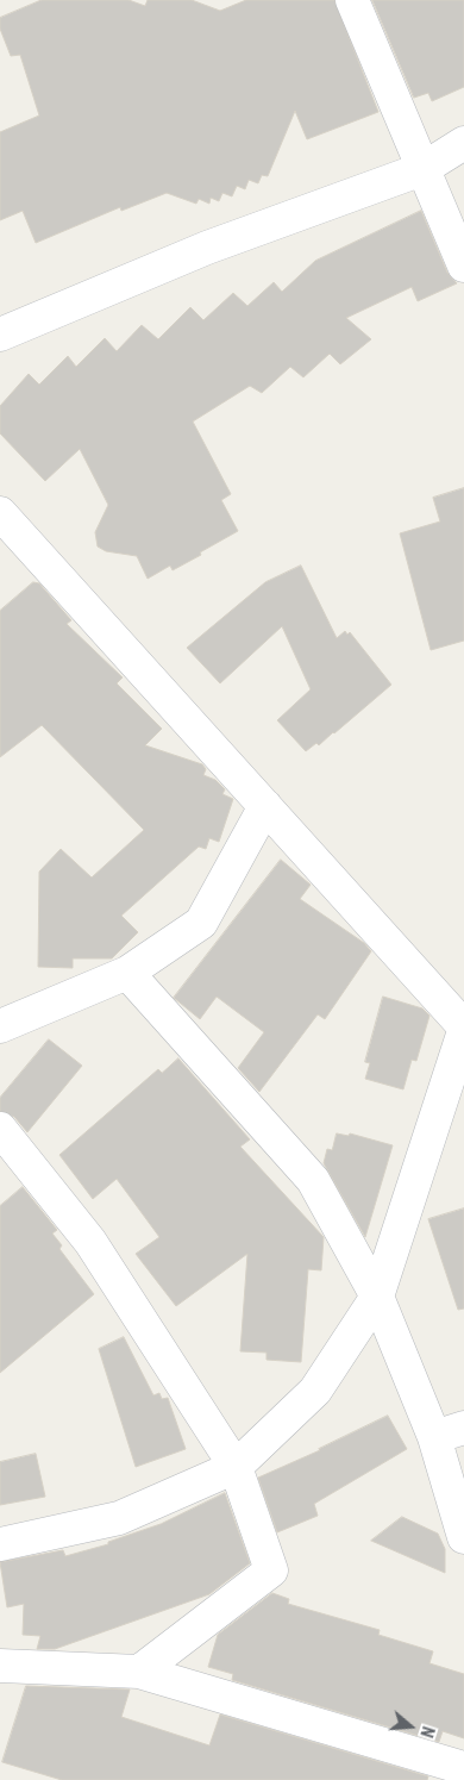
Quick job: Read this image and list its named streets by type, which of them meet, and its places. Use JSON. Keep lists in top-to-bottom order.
{
  "north": "right"
}
